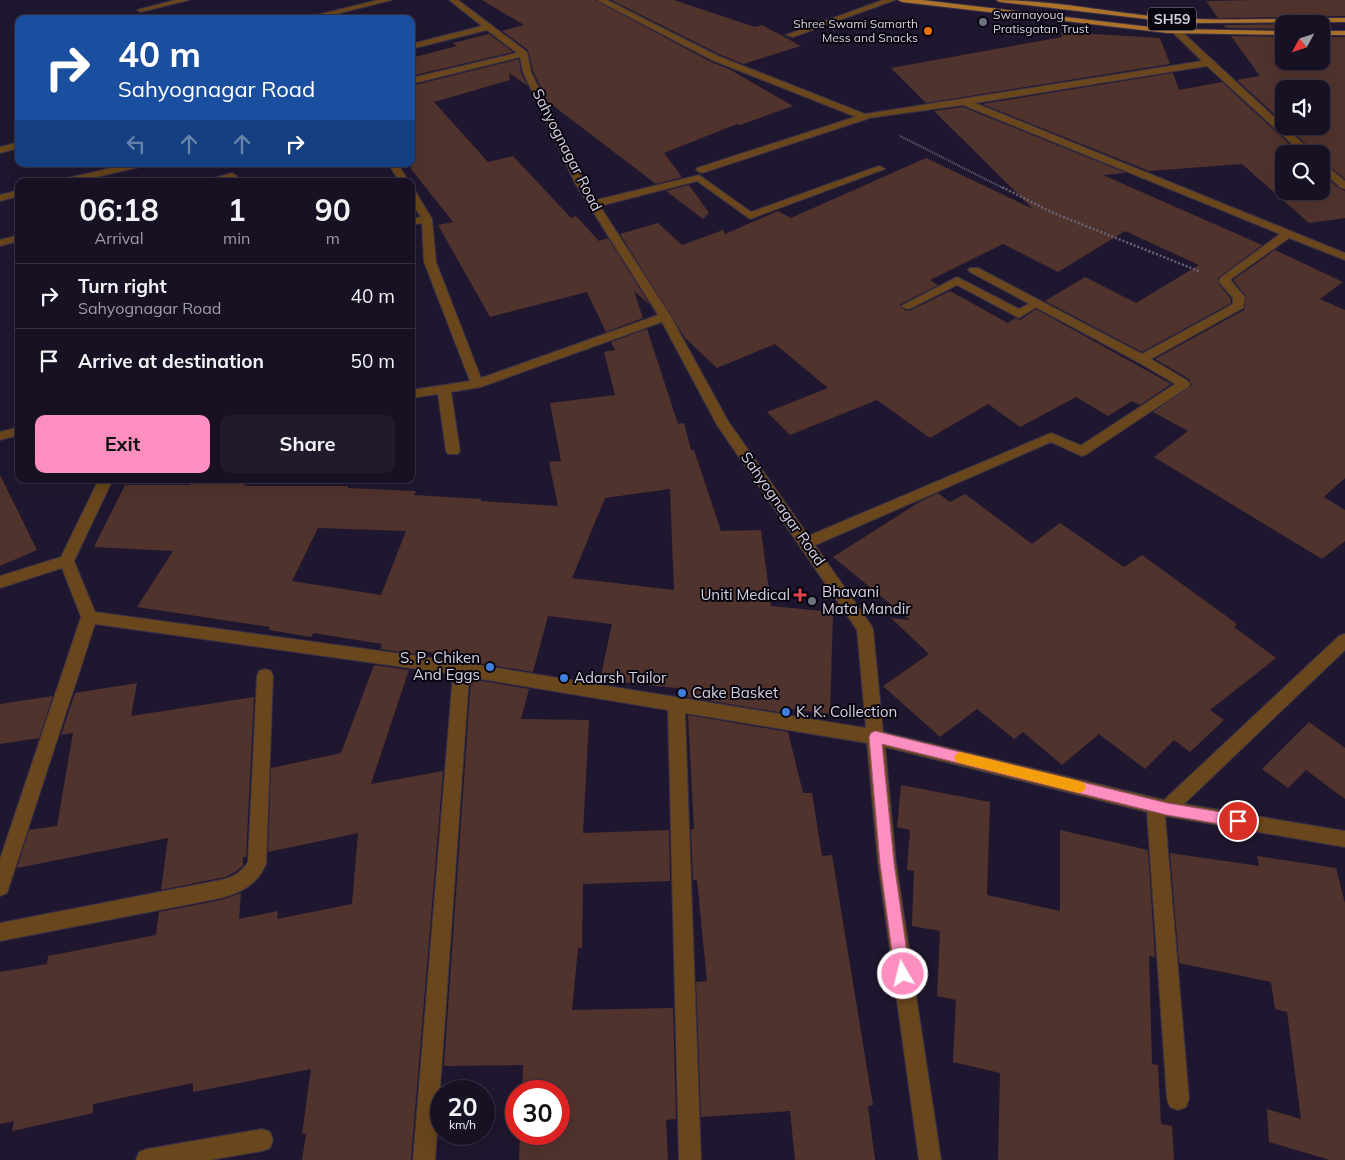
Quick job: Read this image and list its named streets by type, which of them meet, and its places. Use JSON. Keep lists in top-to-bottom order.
{
  "streets": {
    "main road": ["SH59"],
    "street": ["Sahyognagar Road"]
  },
  "places": {
    "other": [
      "Swarnayoug Pratisgatan Trust",
      "Shree Swami Samarth Mess and Snacks",
      "Bhavani Mata Mandir",
      "S. P. Chiken And Eggs",
      "Adarsh Tailor",
      "Cake Basket",
      "K. K. Collection"
    ],
    "health": ["Uniti Medical"]
  },
  "north": "bottom left",
  "page": {
    "turn": ["40 m", "Sahyognagar Road"],
    "eta": [
      "06:18",
      "Arrival",
      "1",
      "min",
      "90",
      "m"
    ],
    "list": [
      {
        "name": "Turn right",
        "note": "Sahyognagar Road",
        "value": "40 m"
      },
      {
        "name": "Arrive at destination",
        "value": "50 m"
      }
    ],
    "buttons": ["Exit", "Share"],
    "speed": "20 km/h",
    "limit": "30"
  }
}
